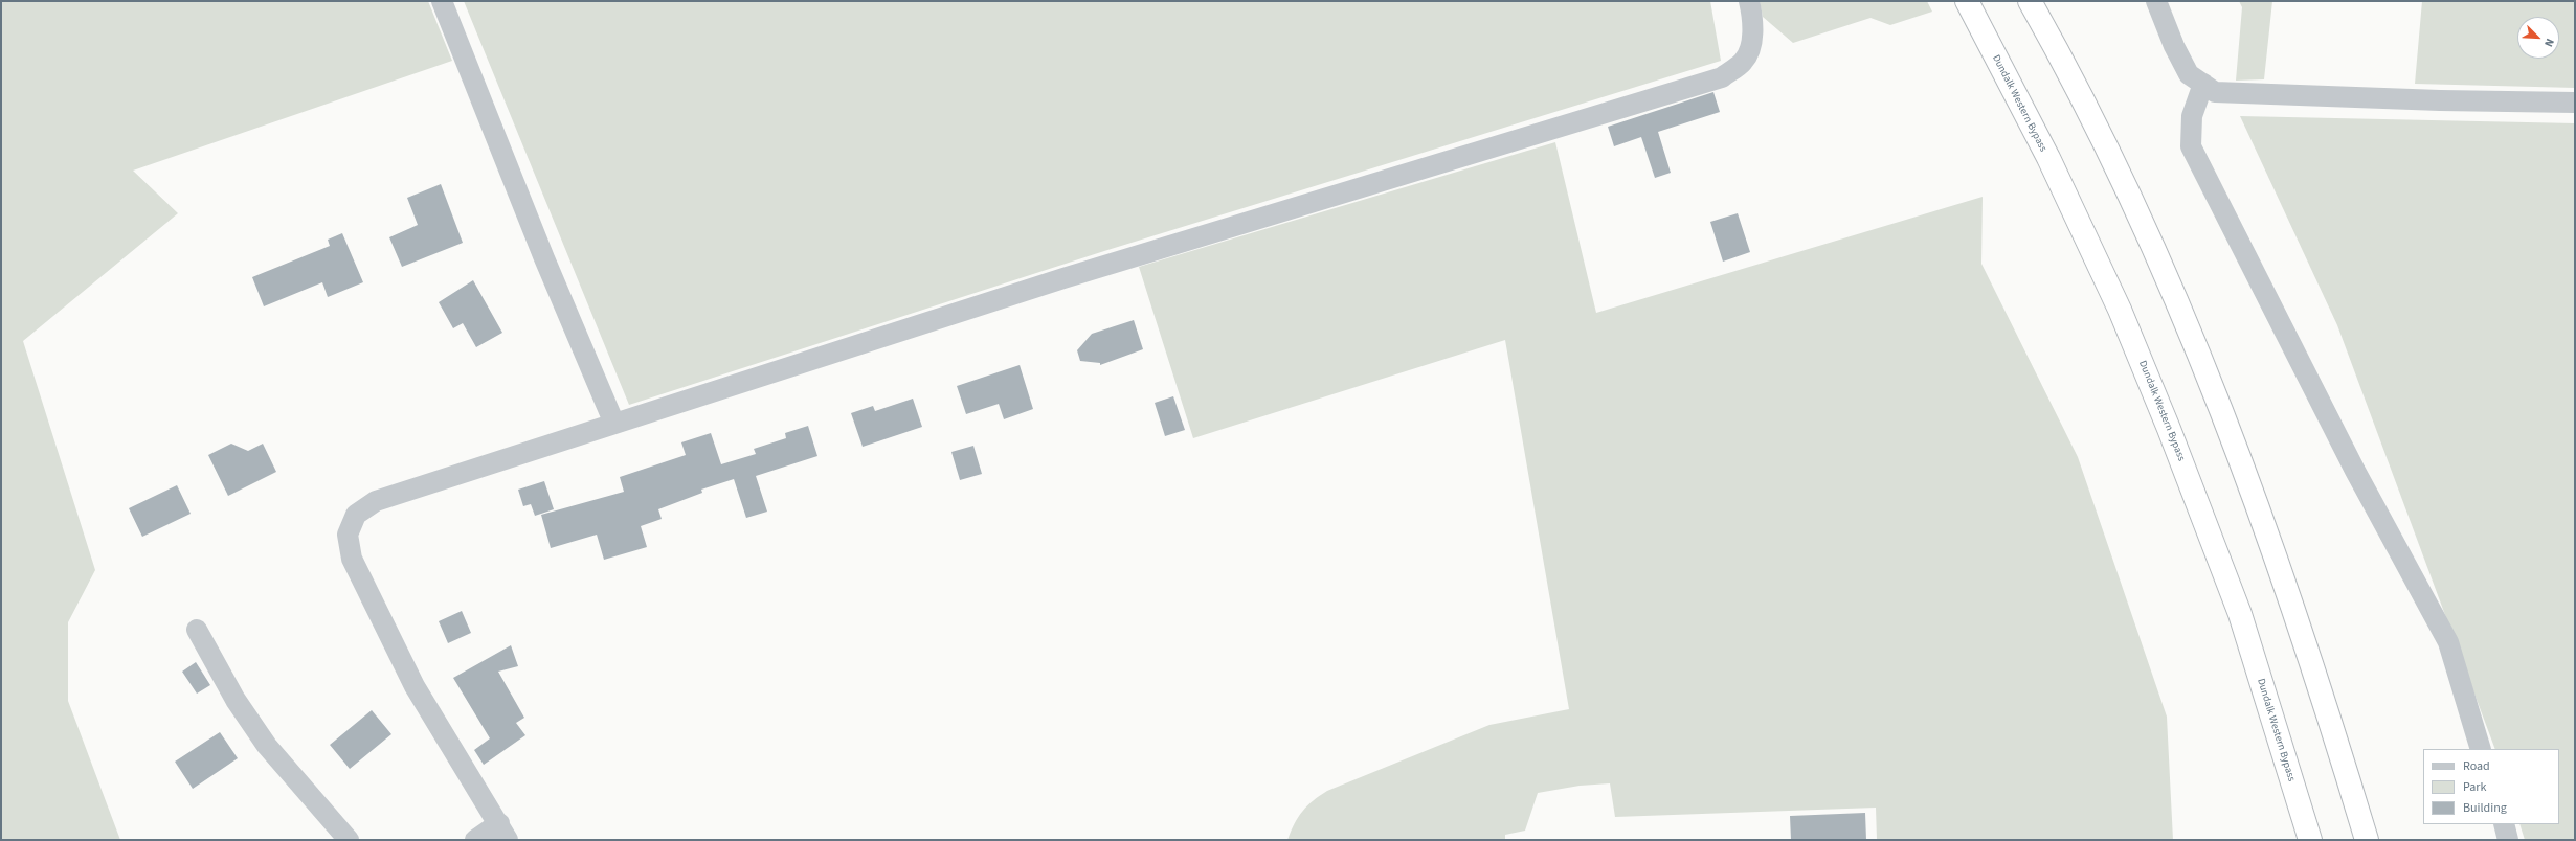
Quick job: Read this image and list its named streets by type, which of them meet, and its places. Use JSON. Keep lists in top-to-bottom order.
{
  "streets": {
    "highway": ["Dundalk Western Bypass"]
  },
  "legend": ["Road", "Park", "Building"],
  "north": "bottom right"
}
